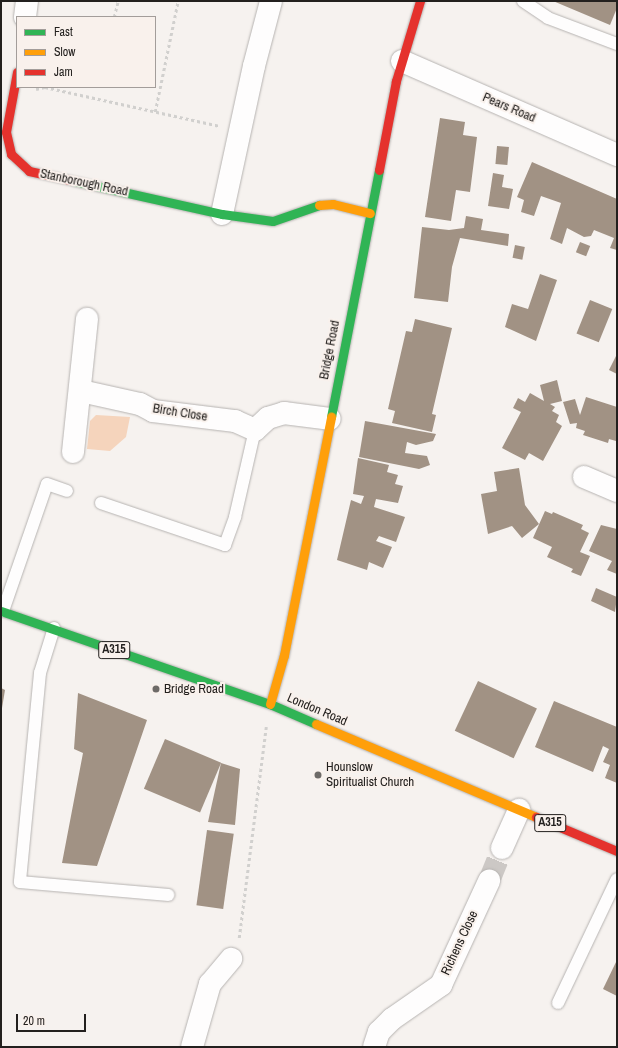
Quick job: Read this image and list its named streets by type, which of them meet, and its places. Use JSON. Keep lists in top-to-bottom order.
{
  "streets": {
    "street": [
      "Pears Road",
      "Stanborough Road",
      "Bridge Road",
      "Birch Close",
      "A315",
      "London Road",
      "Richens Close"
    ]
  },
  "crossings": [
    ["Pears Road", "Bridge Road"],
    ["Stanborough Road", "Bridge Road"],
    ["Bridge Road", "London Road"]
  ],
  "places": ["Bridge Road", "Hounslow Spiritualist Church"],
  "legend": ["Fast", "Slow", "Jam"],
  "scale_bar": "20 m"
}
